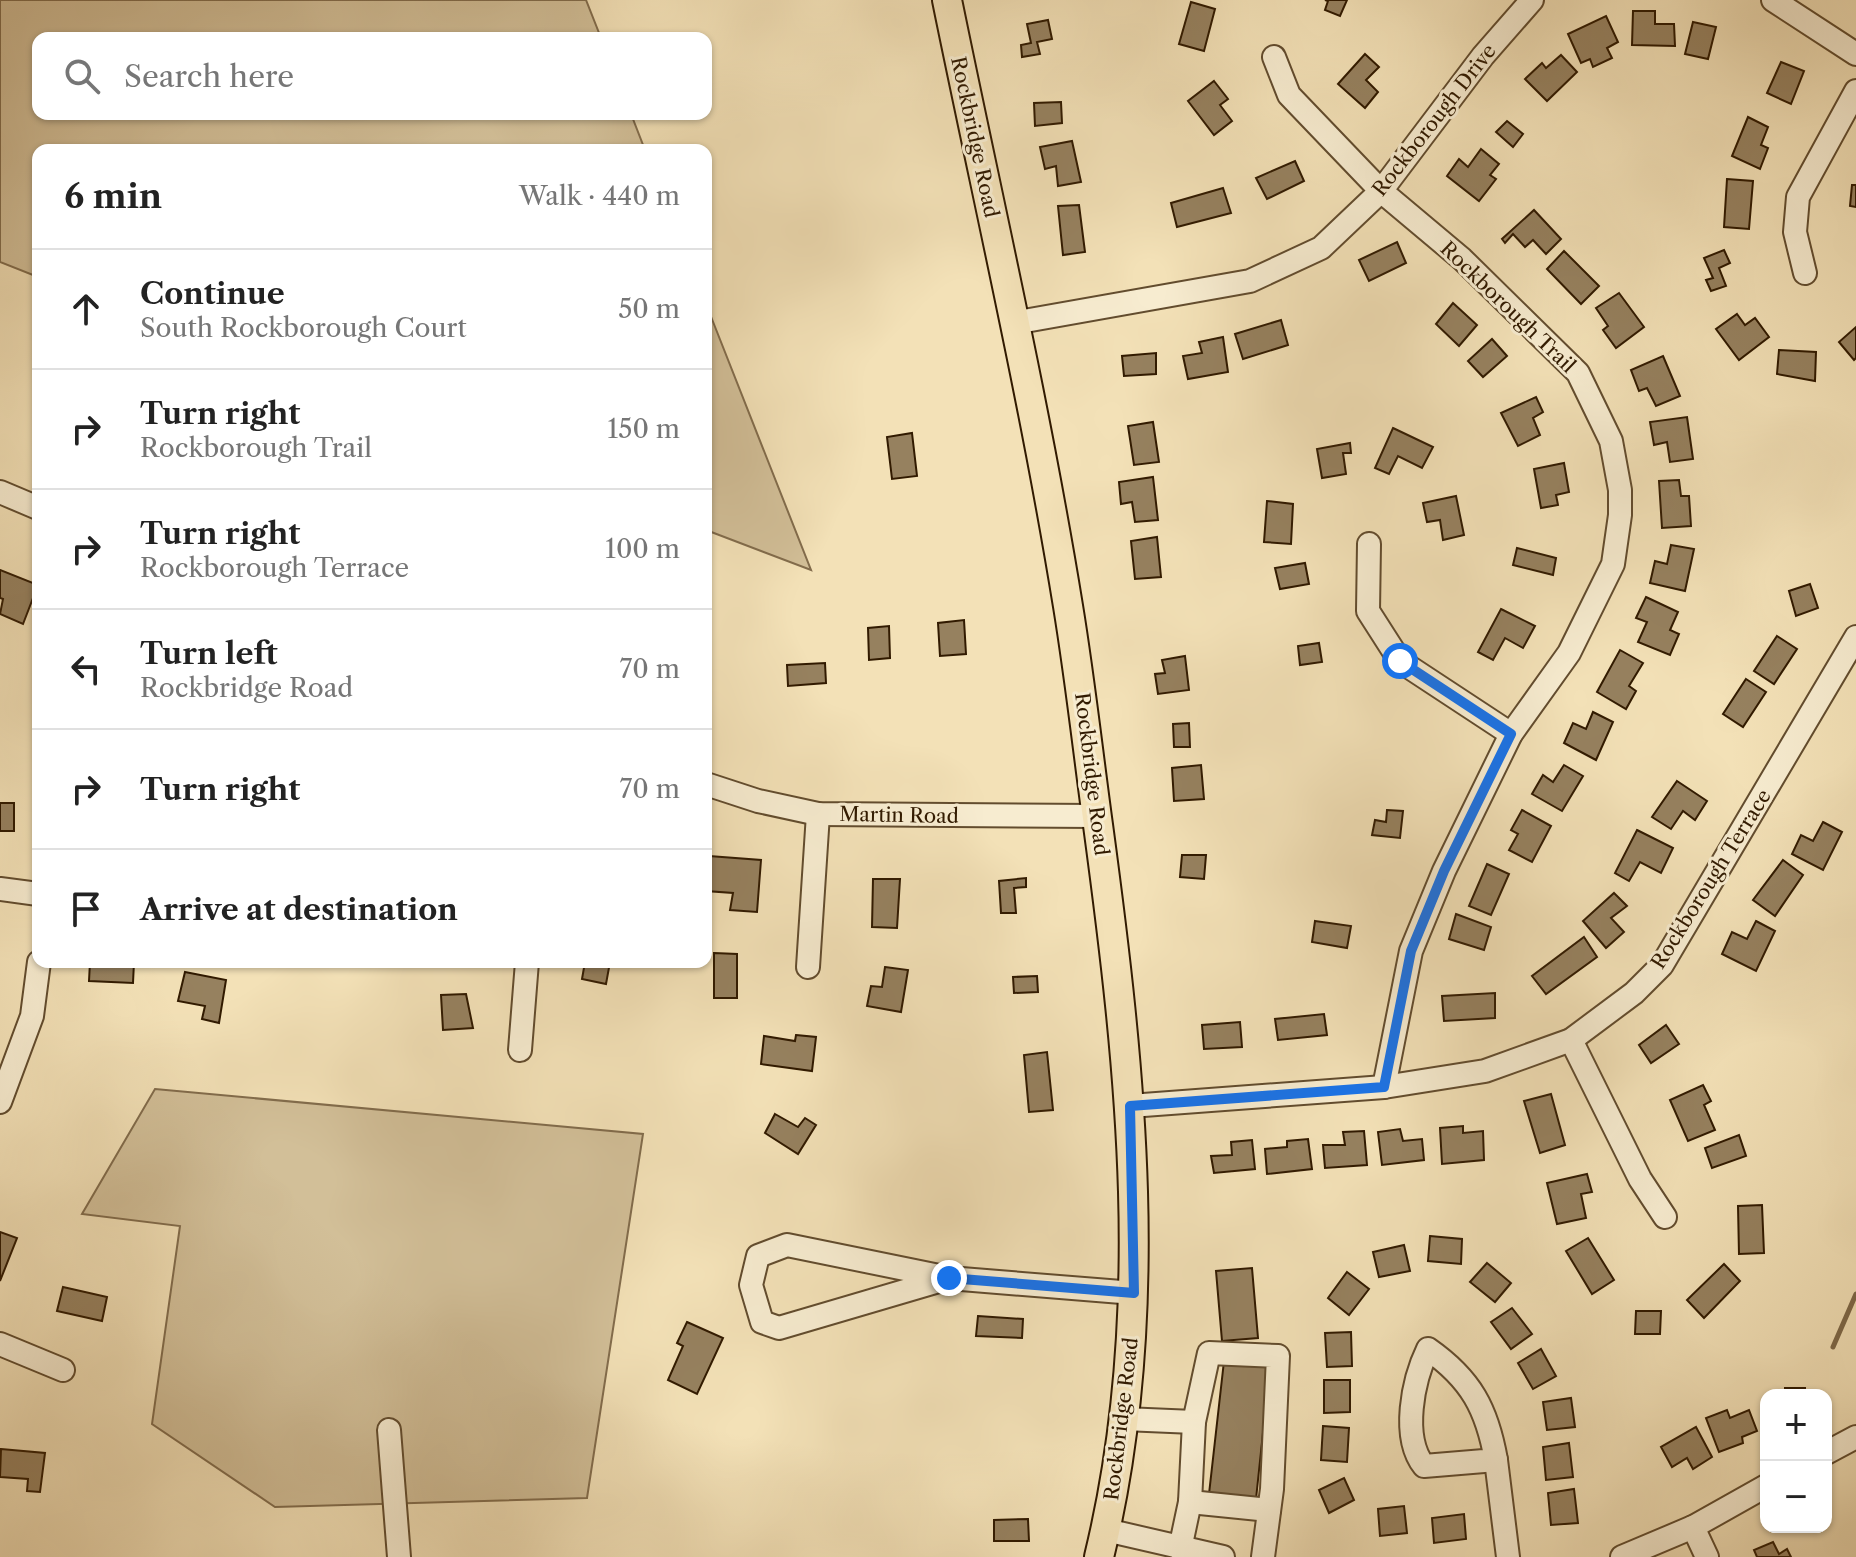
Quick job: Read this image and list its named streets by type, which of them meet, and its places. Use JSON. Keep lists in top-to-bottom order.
{
  "streets": {
    "main road": ["Rockbridge Road"],
    "street": [
      "Rockborough Drive",
      "Rockborough Trail",
      "Martin Road",
      "Rockborough Terrace"
    ]
  },
  "crossings": [
    ["Rockborough Drive", "Rockbridge Road"],
    ["Rockborough Drive", "Rockborough Trail"],
    ["Rockbridge Road", "Martin Road"],
    ["Rockbridge Road", "Rockborough Terrace"],
    ["Rockborough Trail", "Rockborough Terrace"]
  ],
  "page": {
    "search": "Search here",
    "heading": ["6 min", "Walk · 440 m"],
    "list": [
      ["Continue", "South Rockborough Court", "50 m"],
      ["Turn right", "Rockborough Trail", "150 m"],
      ["Turn right", "Rockborough Terrace", "100 m"],
      ["Turn left", "Rockbridge Road", "70 m"],
      ["Turn right", "70 m"],
      "Arrive at destination"
    ],
    "map_buttons": ["+", "−"]
  }
}
